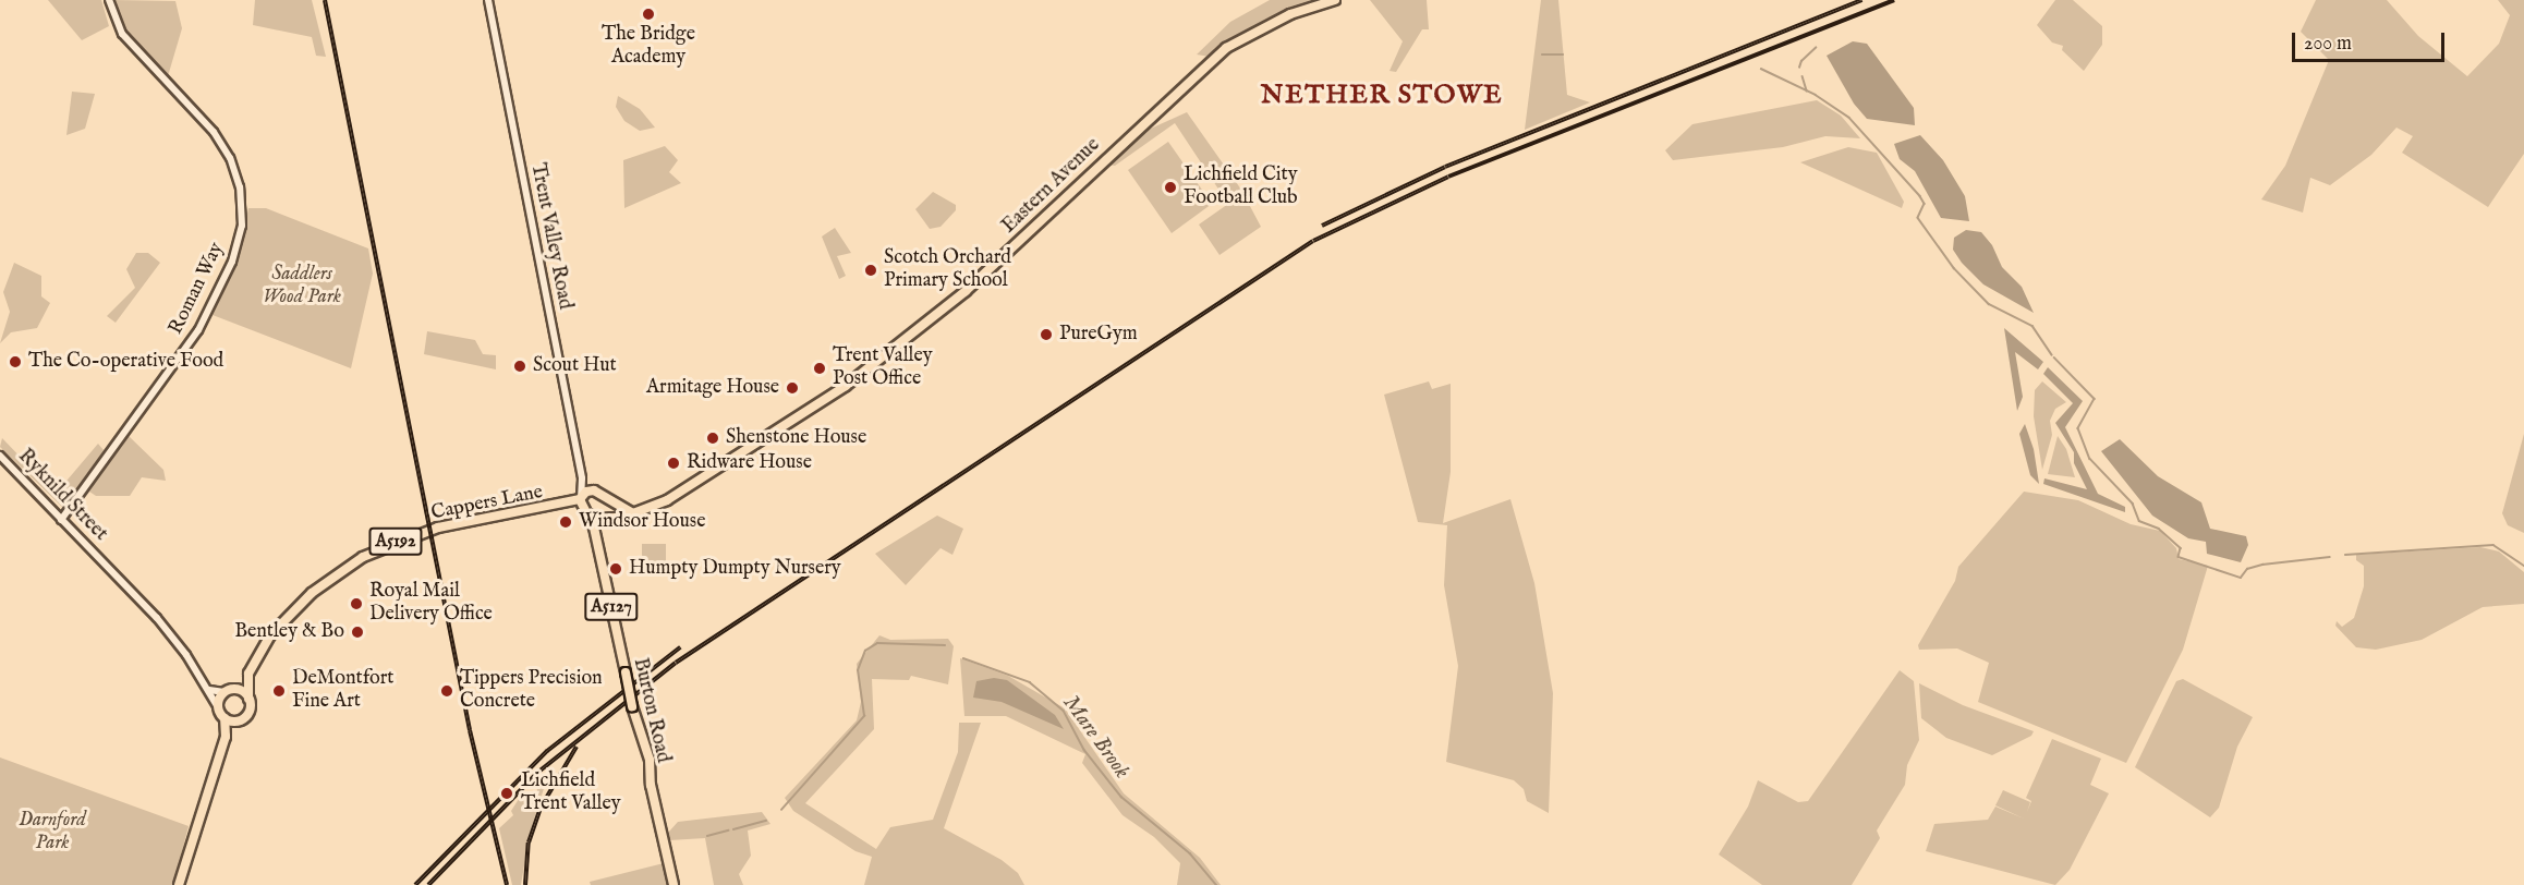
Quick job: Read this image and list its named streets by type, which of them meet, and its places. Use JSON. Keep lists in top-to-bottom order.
{
  "streets": {
    "highway": [
      "Eastern Avenue",
      "Cappers Lane",
      "A5192",
      "A5127",
      "Burton Road"
    ],
    "street": ["Trent Valley Road", "Roman Way", "Ryknild Street"]
  },
  "crossings": [
    ["Eastern Avenue", "Cappers Lane"],
    ["Trent Valley Road", "Cappers Lane"],
    ["Roman Way", "Ryknild Street"],
    ["Ryknild Street", "Cappers Lane"],
    ["Cappers Lane", "A5127"],
    ["A5127", "Burton Road"]
  ],
  "districts": ["NETHER STOWE"],
  "water": ["Mare Brook"],
  "parks": ["Saddlers Wood Park", "Darnford Park"],
  "places": [
    "The Bridge Academy",
    "Lichfield City Football Club",
    "Scotch Orchard Primary School",
    "PureGym",
    "The Co-operative Food",
    "Scout Hut",
    "Trent Valley Post Office",
    "Armitage House",
    "Shenstone House",
    "Ridware House",
    "Windsor House",
    "Humpty Dumpty Nursery",
    "Royal Mail Delivery Office",
    "Bentley & Bo",
    "DeMontfort Fine Art",
    "Tippers Precision Concrete",
    "Lichfield Trent Valley"
  ],
  "scale_bar": "200 m"
}
